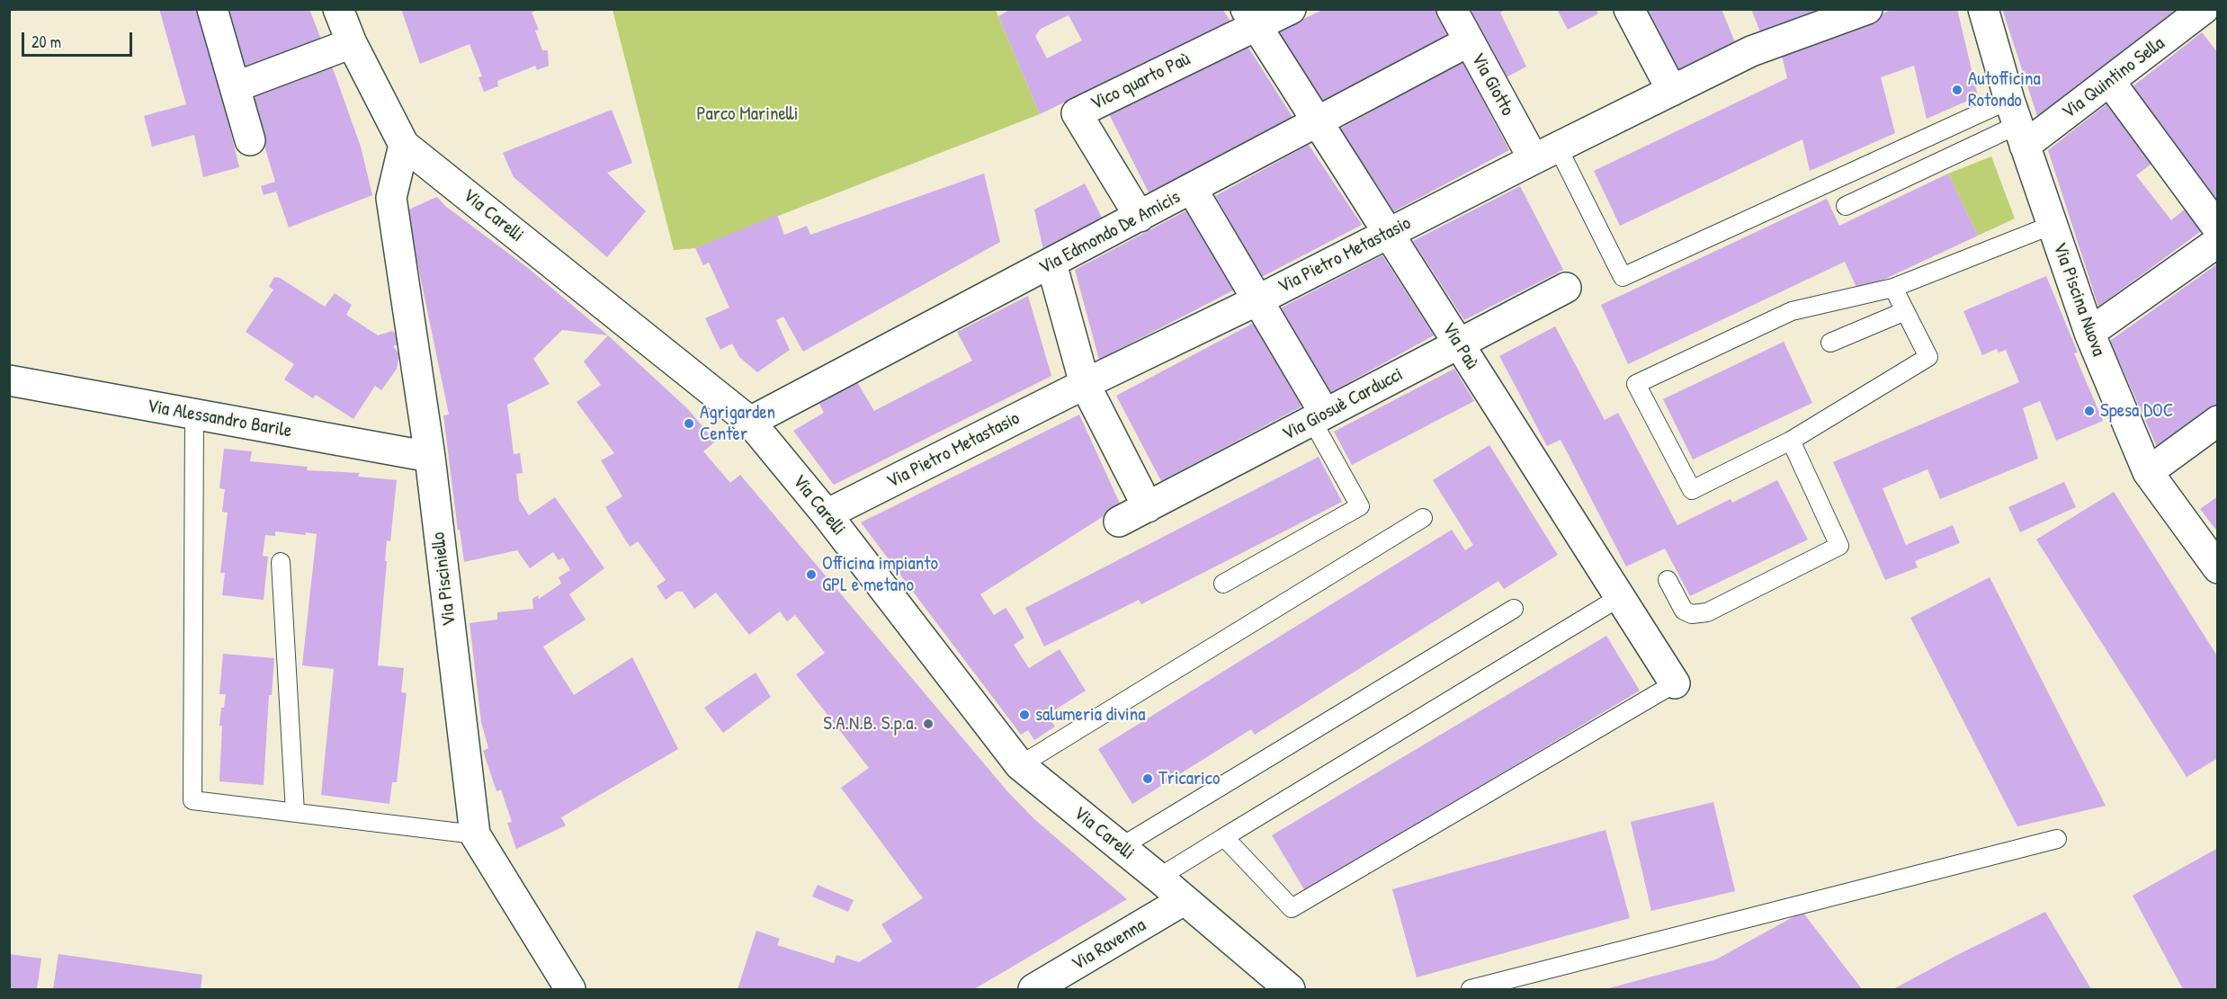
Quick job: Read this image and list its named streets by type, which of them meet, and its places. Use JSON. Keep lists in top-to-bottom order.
{
  "streets": {
    "street": [
      "Via Quintino Sella",
      "Vico quarto Paù",
      "Via Giotto",
      "Via Carelli",
      "Via Edmondo De Amicis",
      "Via Pietro Metastasio",
      "Via Piscina Nuova",
      "Via Paù",
      "Via Giosuè Carducci",
      "Via Alessandro Barile",
      "Via Pisciniello",
      "Via Ravenna"
    ]
  },
  "crossings": [
    ["Via Quintino Sella", "Via Piscina Nuova"],
    ["Vico quarto Paù", "Via Edmondo De Amicis"],
    ["Vico quarto Paù", "Via Paù"],
    ["Via Giotto", "Via Edmondo De Amicis"],
    ["Via Giotto", "Via Pietro Metastasio"],
    ["Via Carelli", "Via Edmondo De Amicis"],
    ["Via Carelli", "Via Pietro Metastasio"],
    ["Via Carelli", "Via Pisciniello"],
    ["Via Carelli", "Via Ravenna"],
    ["Via Edmondo De Amicis", "Via Paù"],
    ["Via Pietro Metastasio", "Via Paù"],
    ["Via Paù", "Via Giosuè Carducci"],
    ["Via Alessandro Barile", "Via Pisciniello"]
  ],
  "parks": ["Parco Marinelli"],
  "places": [
    "Autofficina Rotondo",
    "Spesa DOC",
    "Agrigarden Center",
    "Officina impianto GPL e metano",
    "salumeria divina",
    "S.A.N.B. S.p.a.",
    "Tricarico"
  ],
  "scale_bar": "20 m"
}
